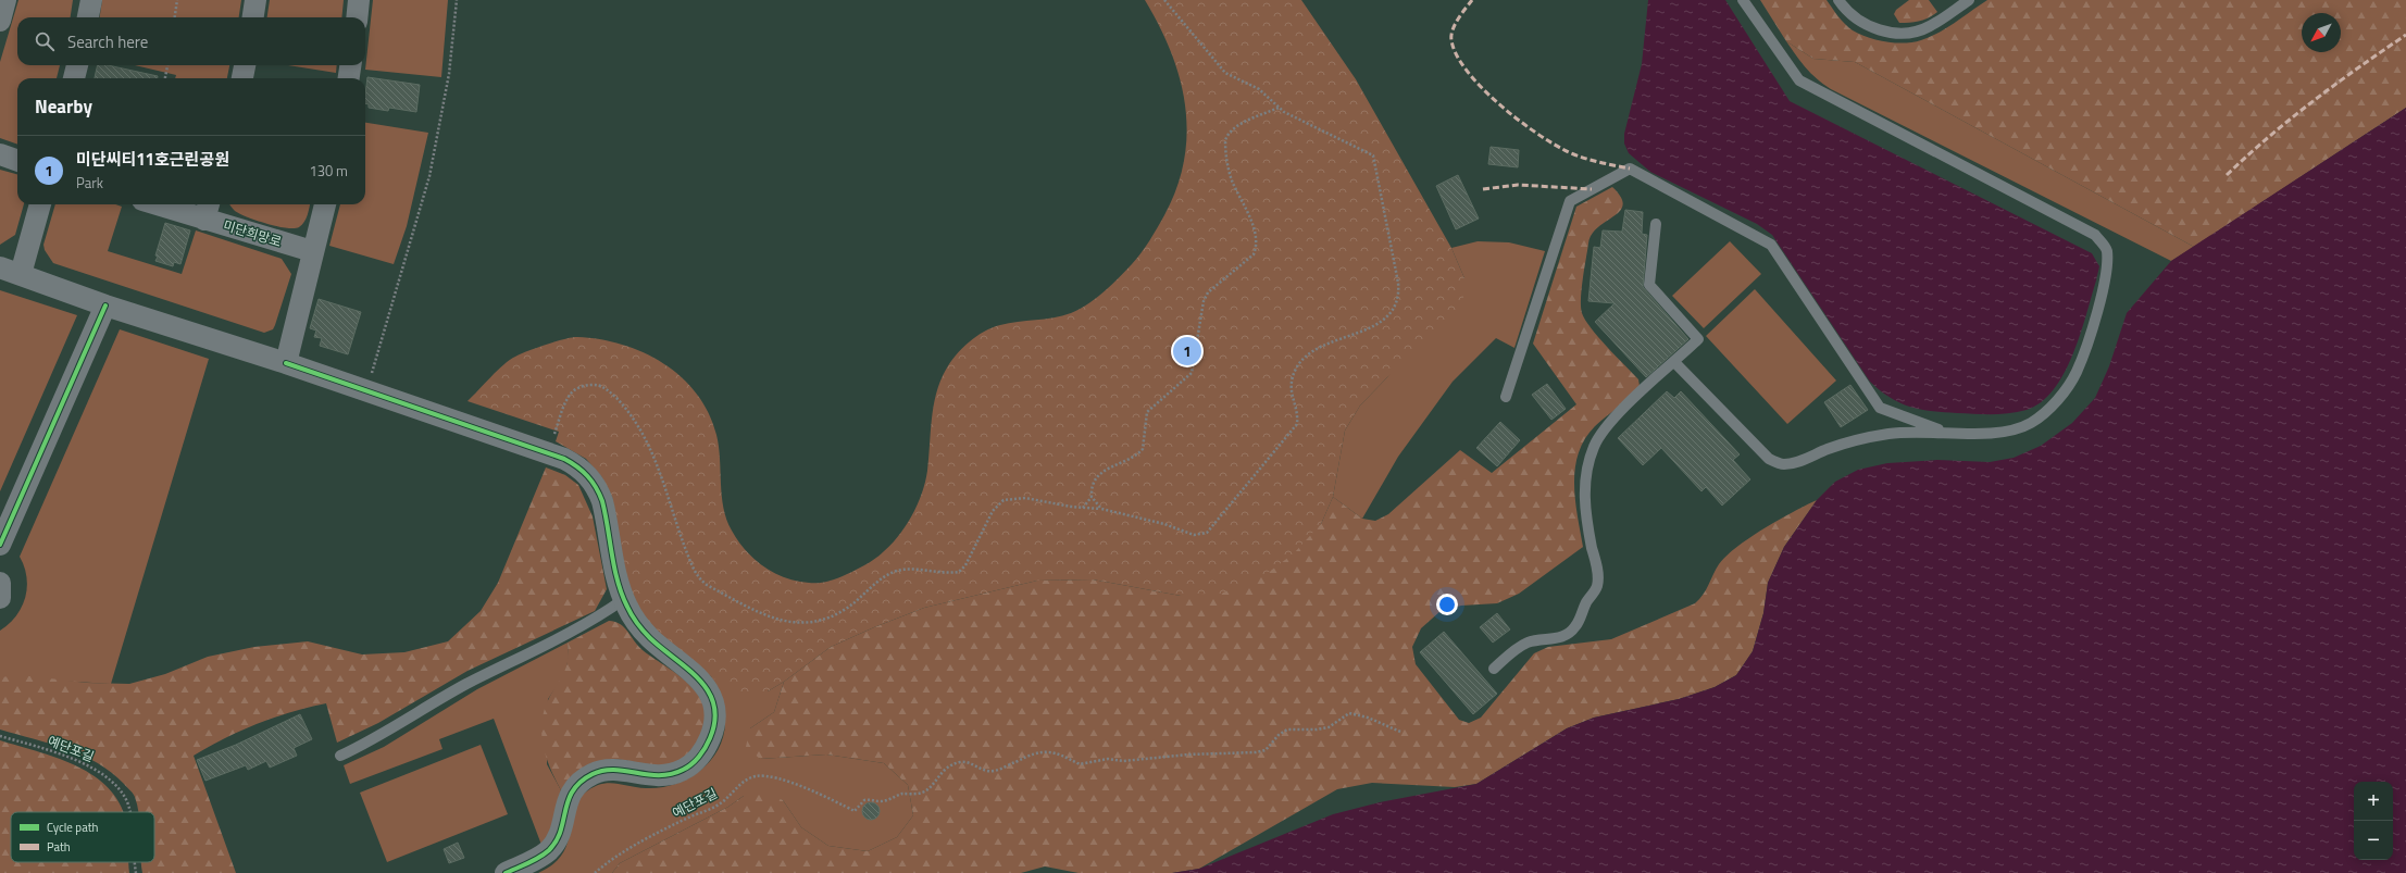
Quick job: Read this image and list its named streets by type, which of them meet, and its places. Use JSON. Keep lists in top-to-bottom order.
{
  "streets": {
    "street": ["미단희망로"],
    "path": ["예단포길"]
  },
  "legend": ["Cycle path", "Path"],
  "north": "bottom left",
  "page": {
    "search": "Search here",
    "heading": "Nearby",
    "list": [
      {
        "mark": "1",
        "name": "미단씨티11호근린공원",
        "note": "Park",
        "value": "130 m"
      }
    ],
    "pins": "1",
    "map_buttons": ["+", "−"]
  }
}
